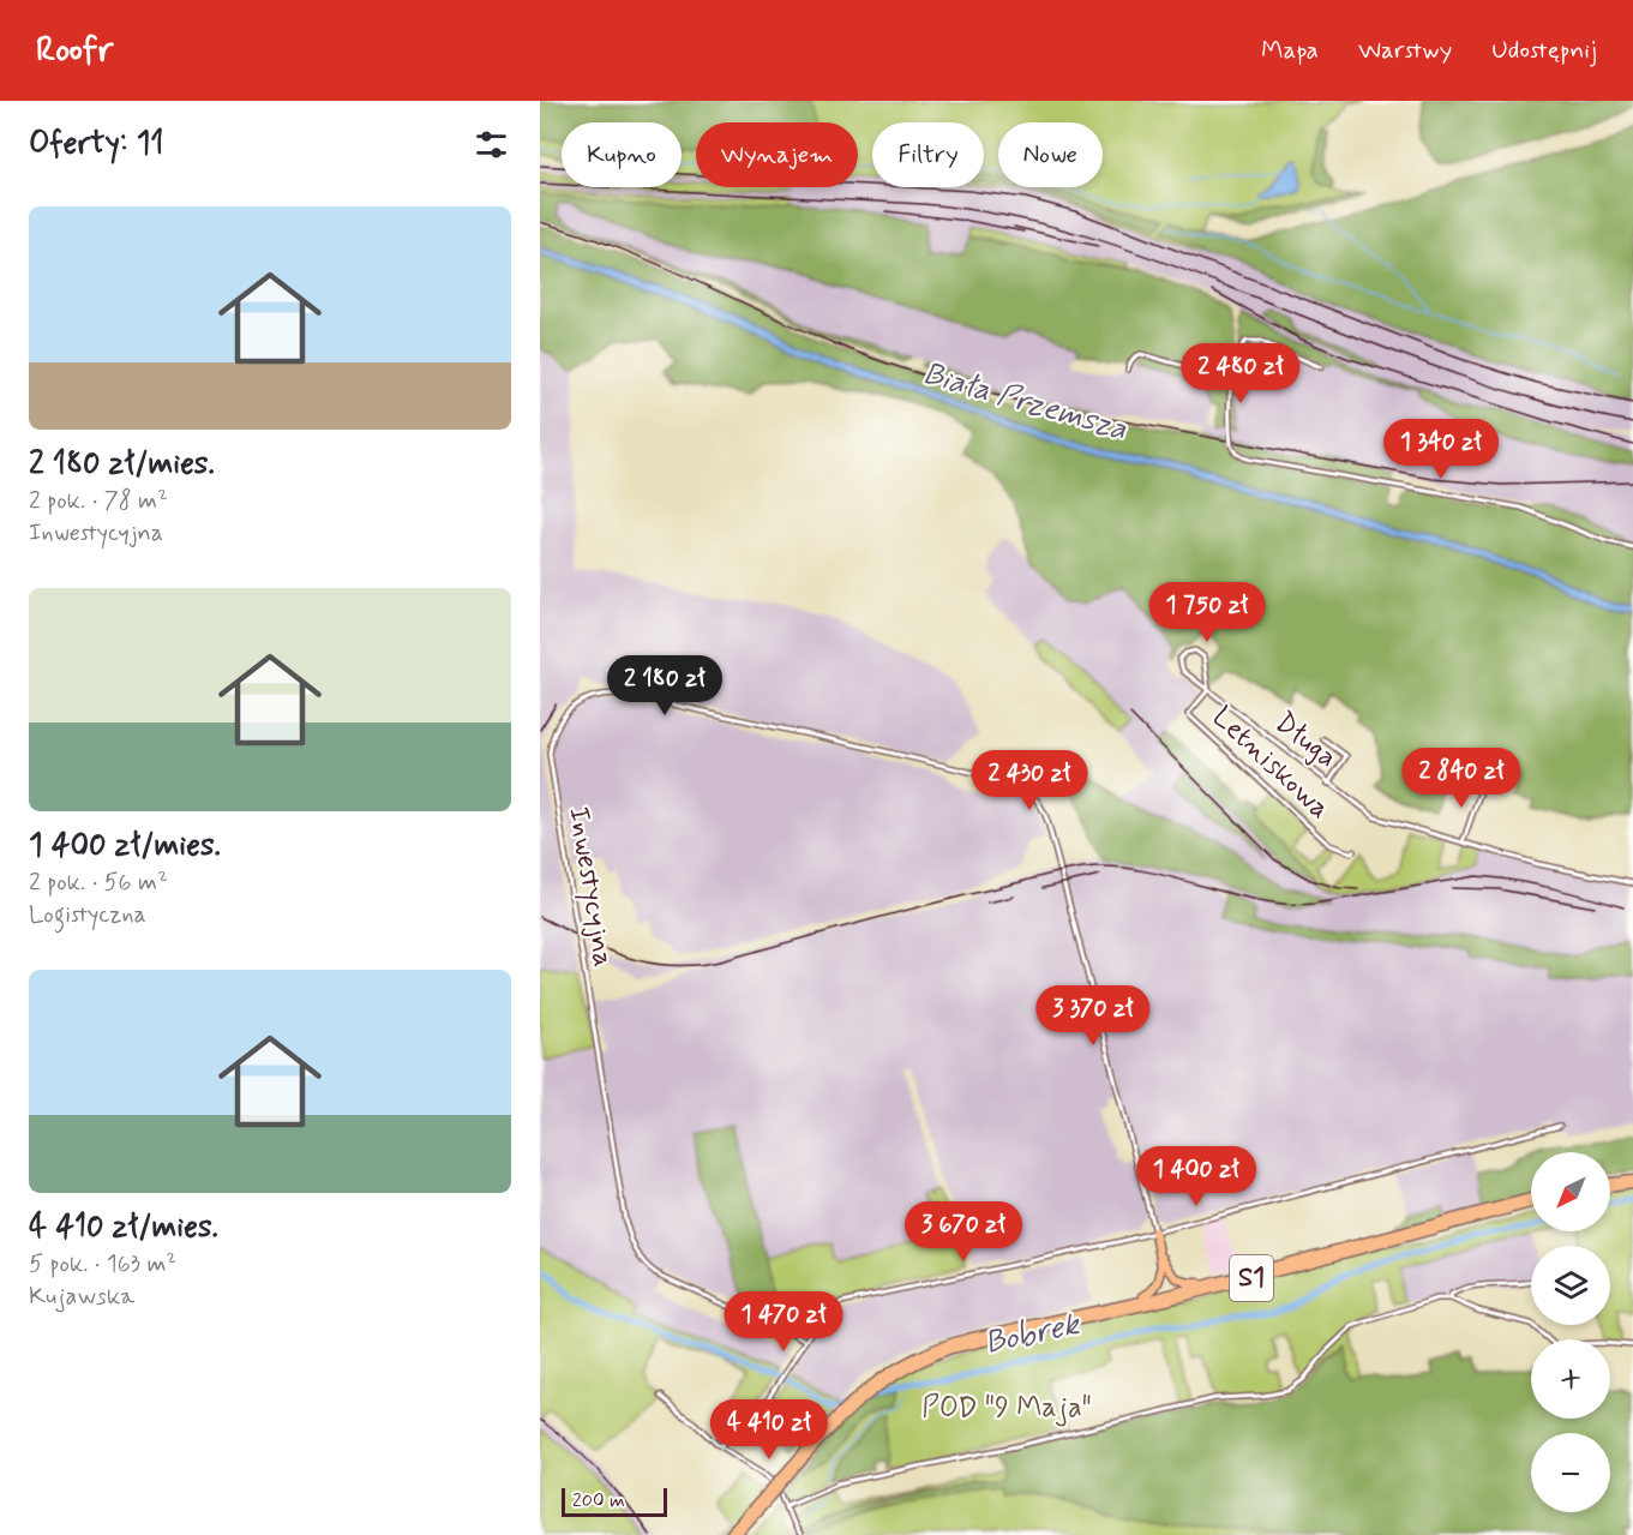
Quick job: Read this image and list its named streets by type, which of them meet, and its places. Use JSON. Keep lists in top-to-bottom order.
{
  "streets": {
    "highway": ["S1"],
    "street": ["Długa", "Letniskowa", "Inwestycyjna"]
  },
  "crossings": [
    ["Długa", "Letniskowa"]
  ],
  "water": ["Biała Przemsza", "Bobrek"],
  "parks": ["POD \"9 Maja\""],
  "scale_bar": "200 m",
  "north": "bottom left",
  "page": {
    "header": "Roofr",
    "nav": ["Mapa", "Warstwy", "Udostępnij"],
    "heading": "Oferty: 11",
    "chip": [
      "Kupno",
      "Wynajem",
      "Filtry",
      "Nowe"
    ],
    "list": [
      {
        "name": "2 180 zł/mies.",
        "note": "2 pok. · 78 m² · Inwestycyjna"
      },
      {
        "name": "1 400 zł/mies.",
        "note": "2 pok. · 56 m² · Logistyczna"
      },
      {
        "name": "4 410 zł/mies.",
        "note": "5 pok. · 163 m² · Kujawska"
      }
    ],
    "price": [
      "2 480 zł",
      "1 340 zł",
      "1 750 zł",
      "2 180 zł",
      "2 840 zł",
      "2 430 zł",
      "3 370 zł",
      "1 400 zł",
      "3 670 zł",
      "1 470 zł",
      "4 410 zł"
    ],
    "map_buttons": ["+", "−"],
    "scale": "200 m"
  }
}
